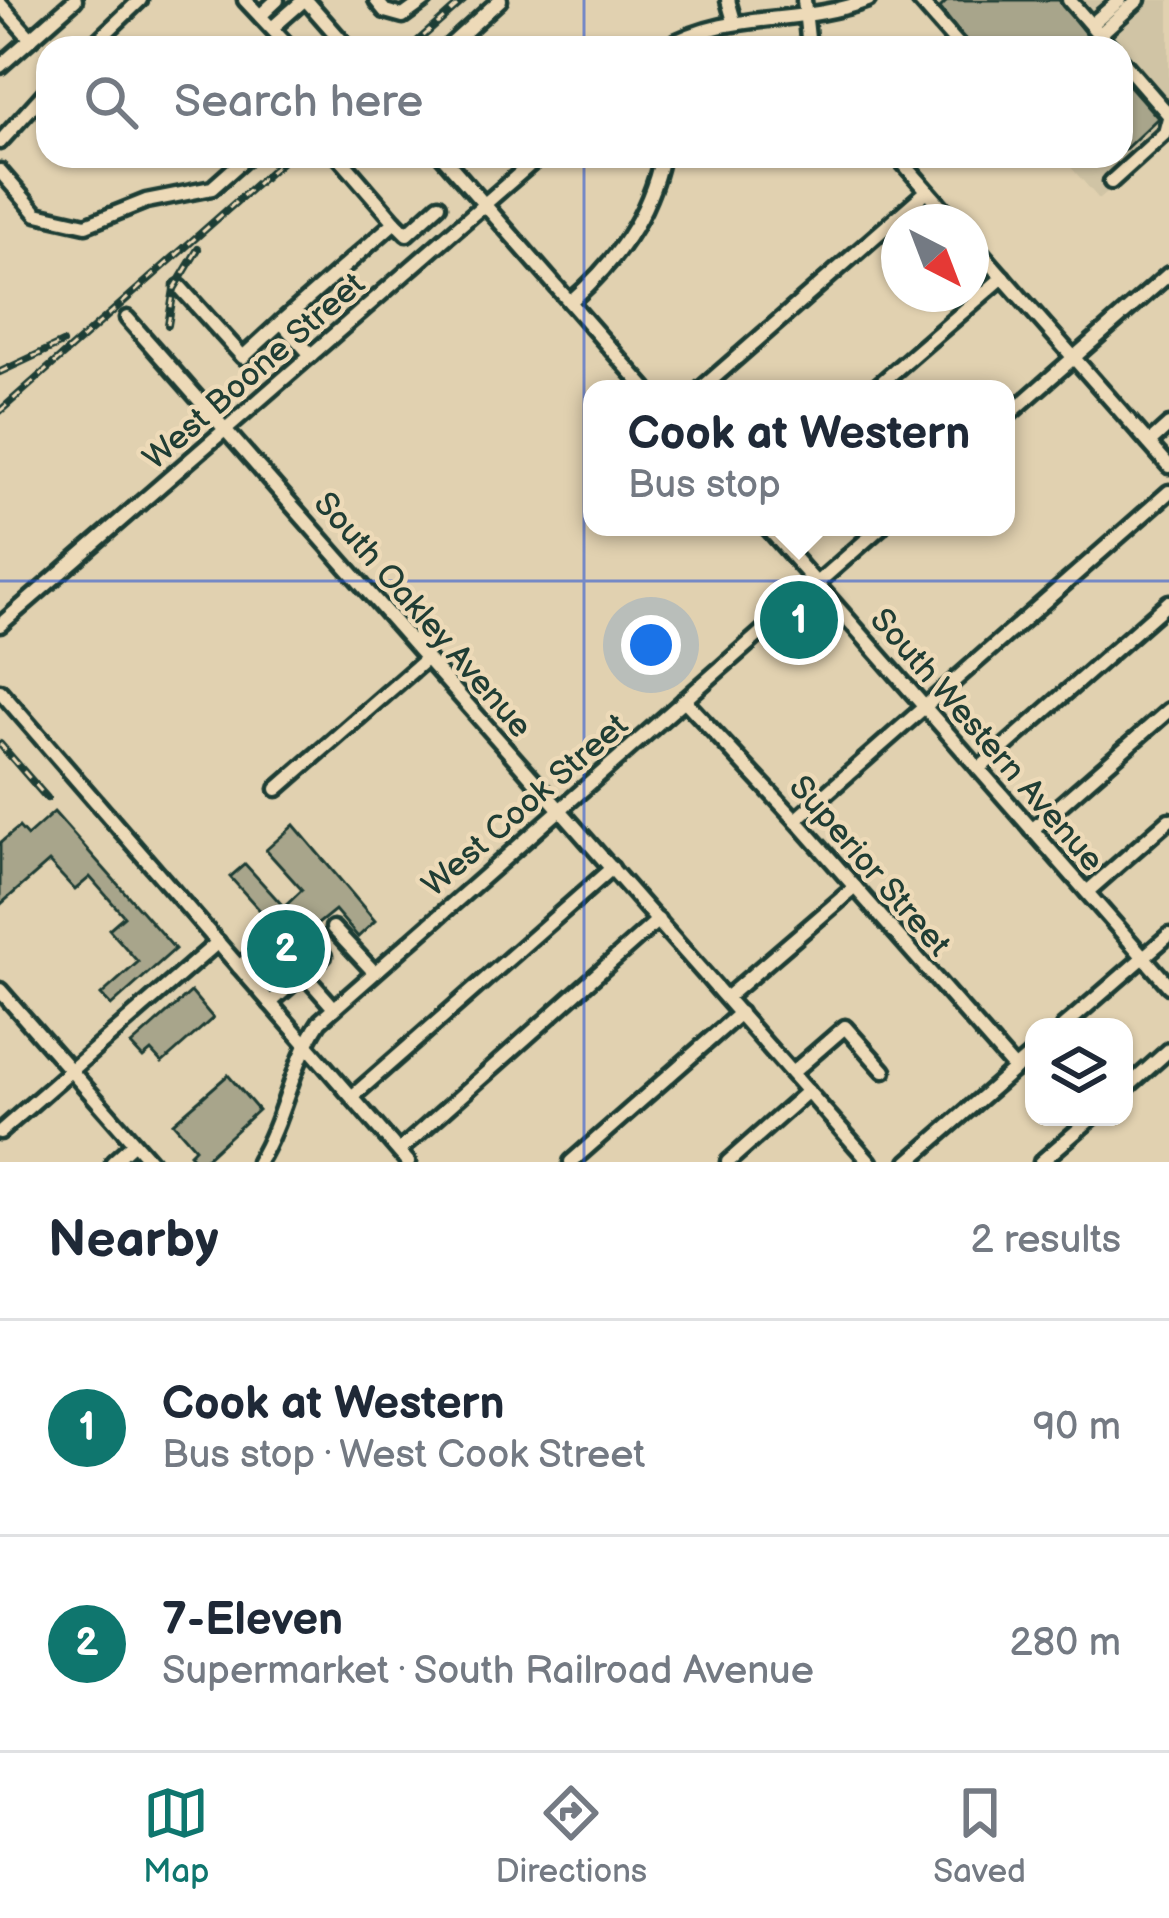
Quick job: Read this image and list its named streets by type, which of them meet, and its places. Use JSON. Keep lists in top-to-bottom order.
{
  "streets": {
    "street": [
      "West Boone Street",
      "South Oakley Avenue",
      "South Western Avenue",
      "West Cook Street",
      "Superior Street"
    ]
  },
  "crossings": [
    ["West Boone Street", "South Oakley Avenue"],
    ["South Oakley Avenue", "West Cook Street"],
    ["South Western Avenue", "West Cook Street"],
    ["West Cook Street", "Superior Street"]
  ],
  "north": "bottom right",
  "page": {
    "search": "Search here",
    "popup": ["Cook at Western", "Bus stop"],
    "pins": ["1", "2"],
    "heading": ["Nearby", "2 results"],
    "list": [
      {
        "mark": "1",
        "name": "Cook at Western",
        "note": "Bus stop · West Cook Street",
        "value": "90 m"
      },
      {
        "mark": "2",
        "name": "7-Eleven",
        "note": "Supermarket · South Railroad Avenue",
        "value": "280 m"
      }
    ],
    "nav": ["Map", "Directions", "Saved"]
  }
}
